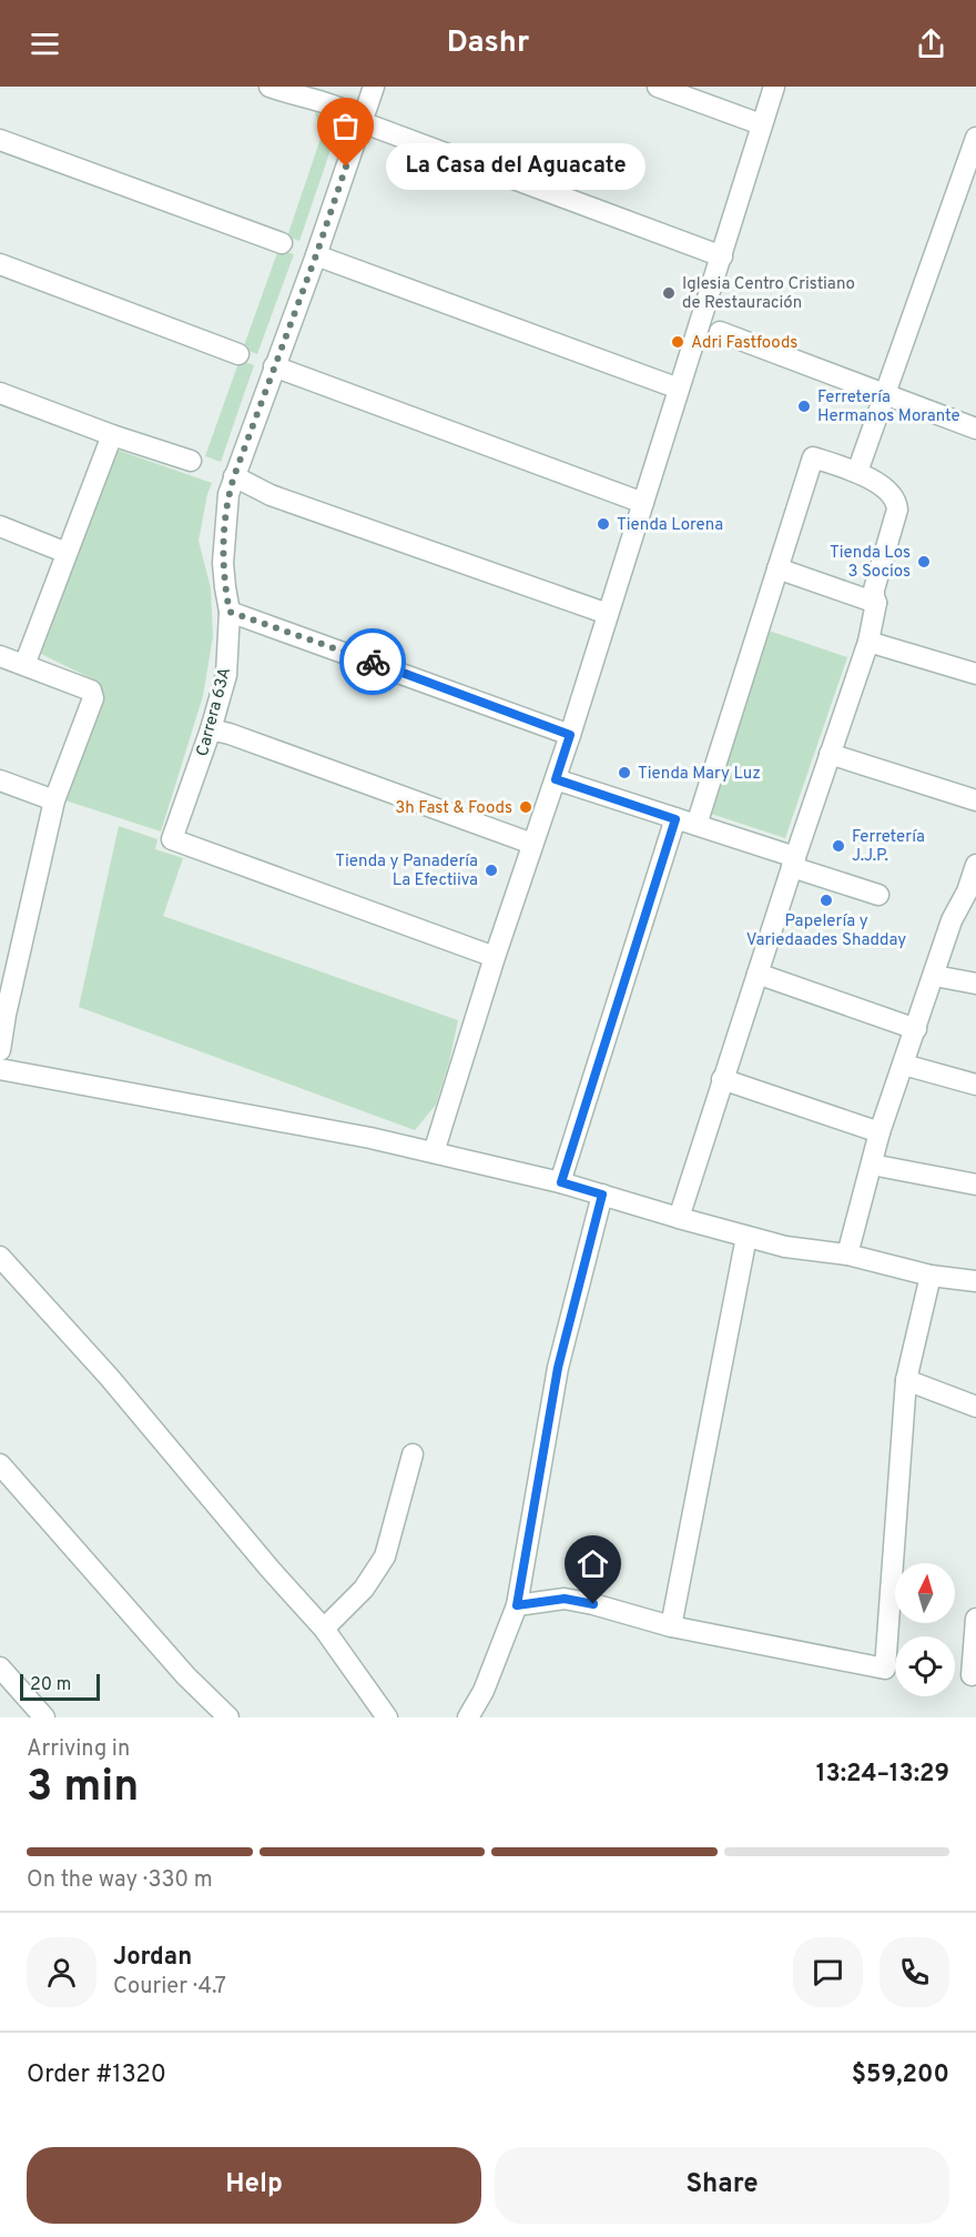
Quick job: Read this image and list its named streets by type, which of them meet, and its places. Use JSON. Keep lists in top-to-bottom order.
{
  "streets": {
    "street": ["Carrera 63A"]
  },
  "places": [
    "La Casa del Aguacate",
    "Iglesia Centro Cristiano de Restauración",
    "Adri Fastfoods",
    "Ferretería Hermanos Morante",
    "Tienda Lorena",
    "Tienda Los 3 Socios",
    "Tienda Mary Luz",
    "3h Fast & Foods",
    "Ferretería J.J.P.",
    "Tienda y Panadería La Efectiiva",
    "Papelería y Variedaades Shadday"
  ],
  "scale_bar": "20 m",
  "north": "top",
  "page": {
    "header": "Dashr",
    "bubble": "La Casa del Aguacate",
    "scale": "20 m",
    "heading": ["3 min", "Arriving in", "13:24–13:29"],
    "panel": [
      "Jordan",
      "Courier · 4.7",
      "Order #1320",
      "$59,200"
    ],
    "bar": "On the way · 330 m",
    "buttons": ["Help", "Share"]
  }
}
